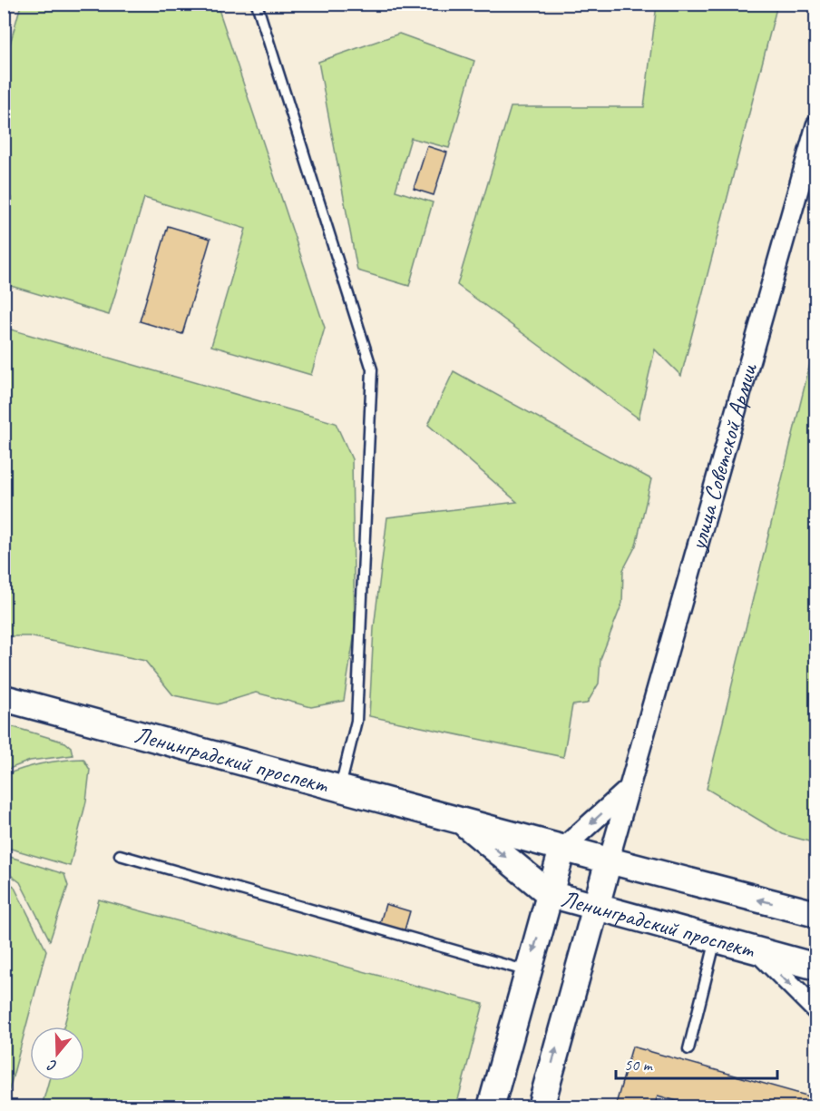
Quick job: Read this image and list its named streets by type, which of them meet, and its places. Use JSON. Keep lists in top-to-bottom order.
{
  "streets": {
    "main road": ["улица Советской Армии", "Ленинградский проспект"]
  },
  "crossings": [
    ["улица Советской Армии", "Ленинградский проспект"]
  ],
  "scale_bar": "50 m",
  "north": "bottom"
}
